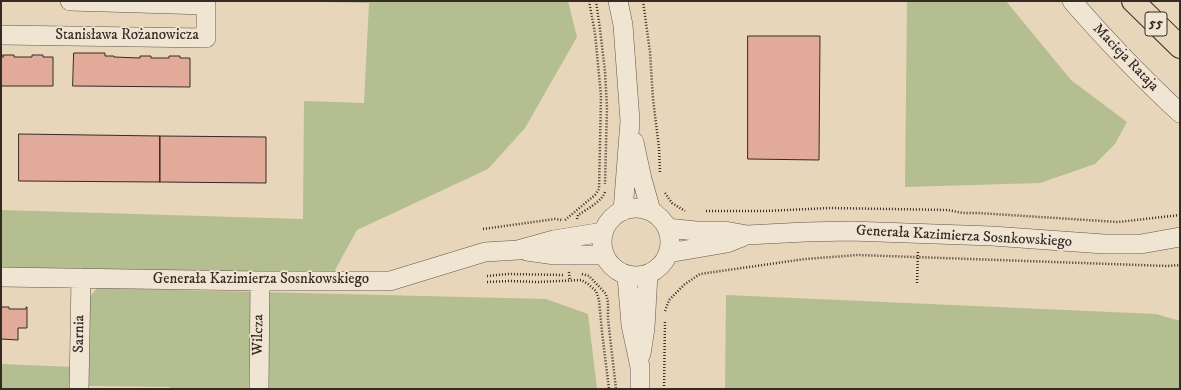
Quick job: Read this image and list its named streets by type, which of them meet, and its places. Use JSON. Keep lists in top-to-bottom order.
{
  "streets": {
    "main road": ["55"],
    "street": [
      "Stanisława Rożanowicza",
      "Macieja Rataja",
      "Generała Kazimierza Sosnkowskiego",
      "Sarnia",
      "Wilcza"
    ]
  },
  "crossings": [
    ["Generała Kazimierza Sosnkowskiego", "Sarnia"],
    ["Generała Kazimierza Sosnkowskiego", "Wilcza"]
  ]
}
